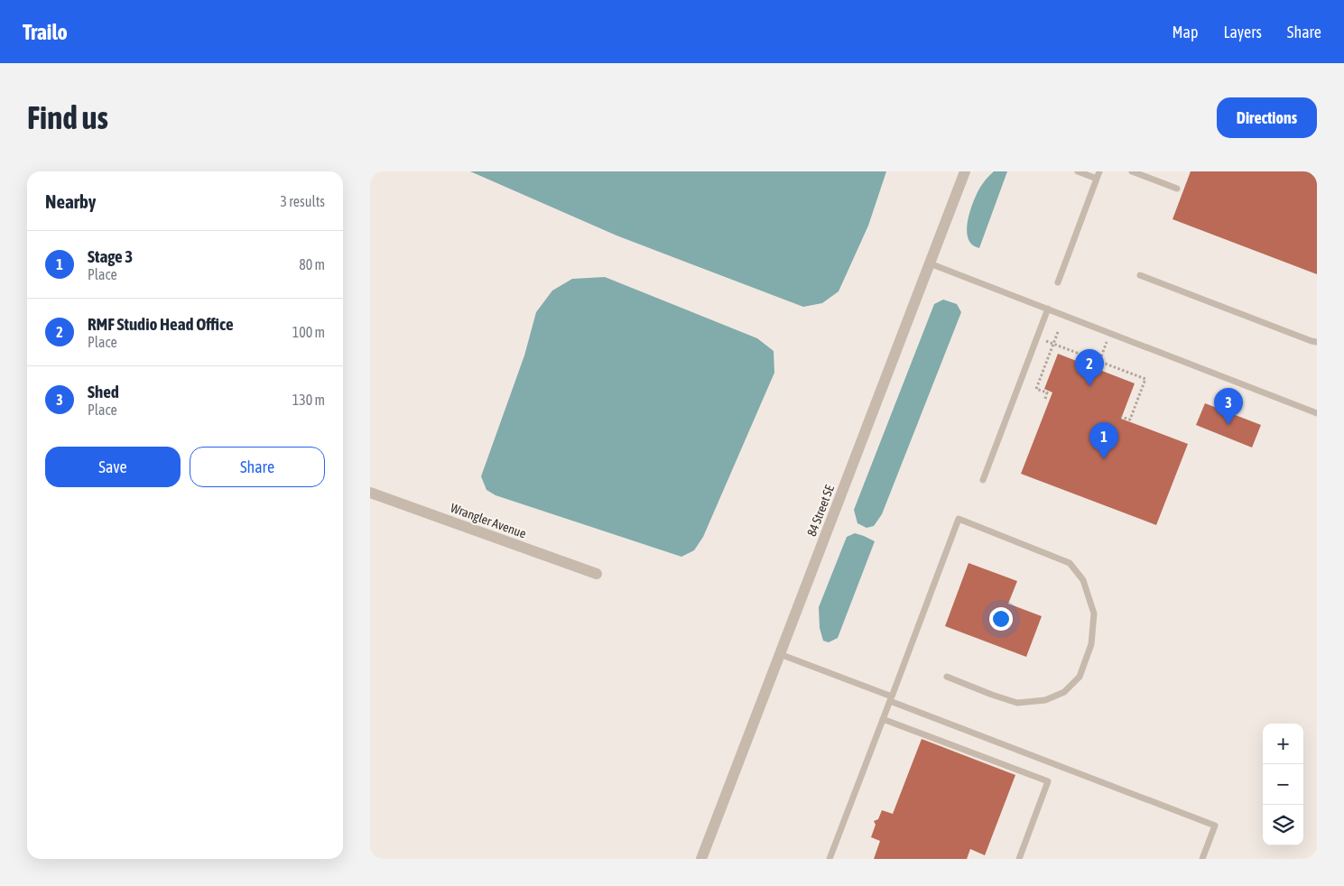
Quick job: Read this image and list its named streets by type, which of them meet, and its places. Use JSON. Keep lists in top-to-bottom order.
{
  "streets": {
    "street": ["84 Street SE", "Wrangler Avenue"]
  },
  "page": {
    "header": "Trailo",
    "nav": ["Map", "Layers", "Share"],
    "buttons": [
      "Directions",
      ["Save", "Share"]
    ],
    "title": "Find us",
    "heading": ["Nearby", "3 results"],
    "list": [
      {
        "mark": "1",
        "name": "Stage 3",
        "note": "Place",
        "value": "80 m"
      },
      {
        "mark": "2",
        "name": "RMF Studio Head Office",
        "note": "Place",
        "value": "100 m"
      },
      {
        "mark": "3",
        "name": "Shed",
        "note": "Place",
        "value": "130 m"
      }
    ],
    "pins": ["2", "3", "1"],
    "map_buttons": ["+", "−"]
  }
}
